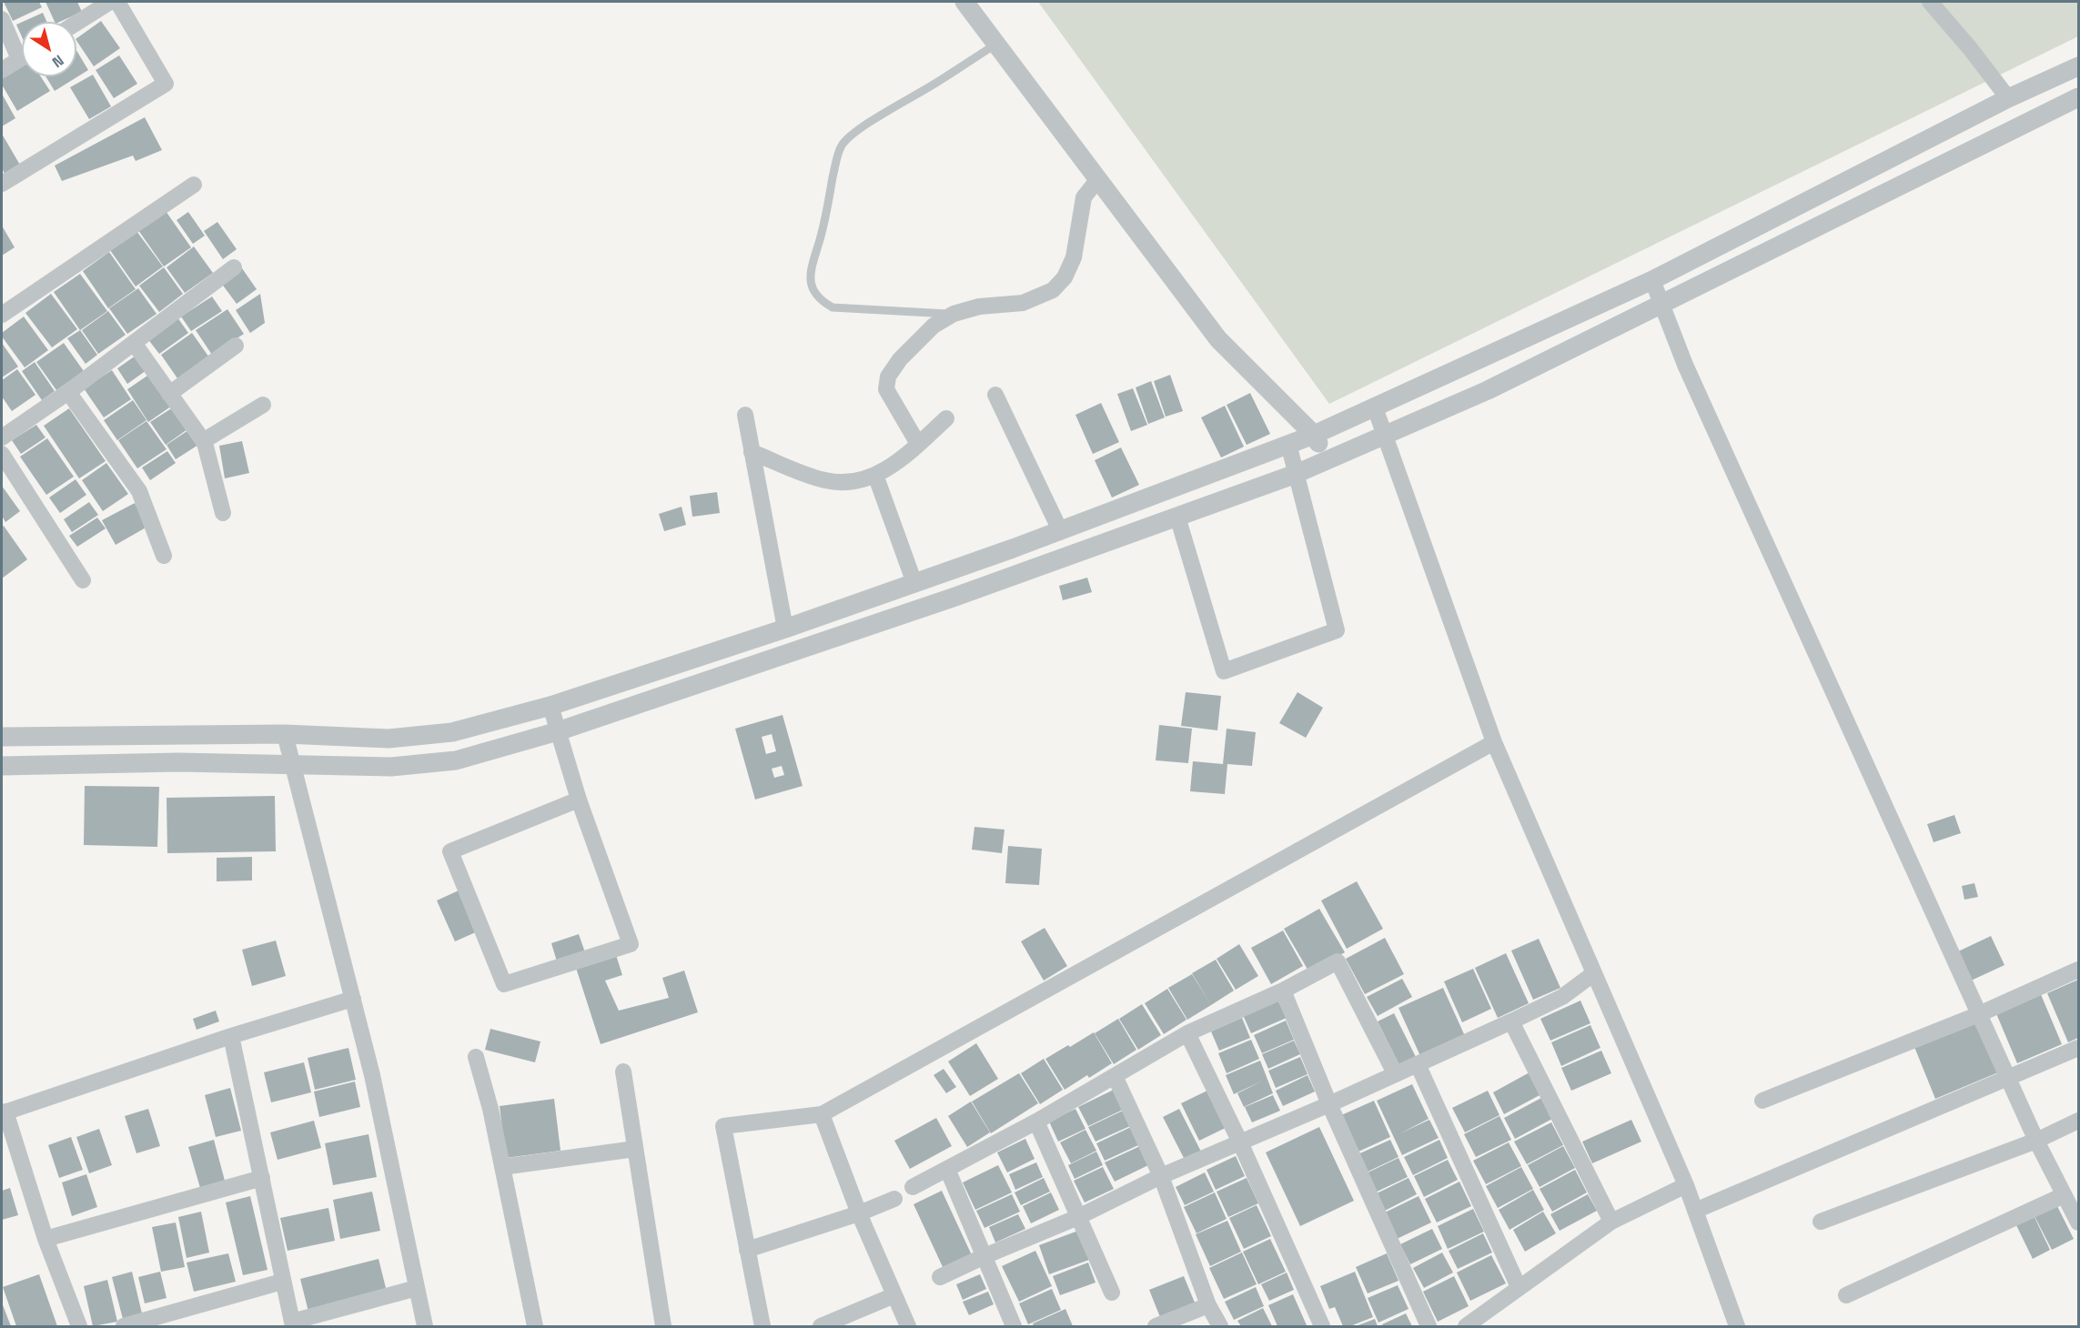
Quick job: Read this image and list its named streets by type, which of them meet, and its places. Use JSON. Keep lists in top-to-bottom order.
{
  "north": "bottom right"
}
